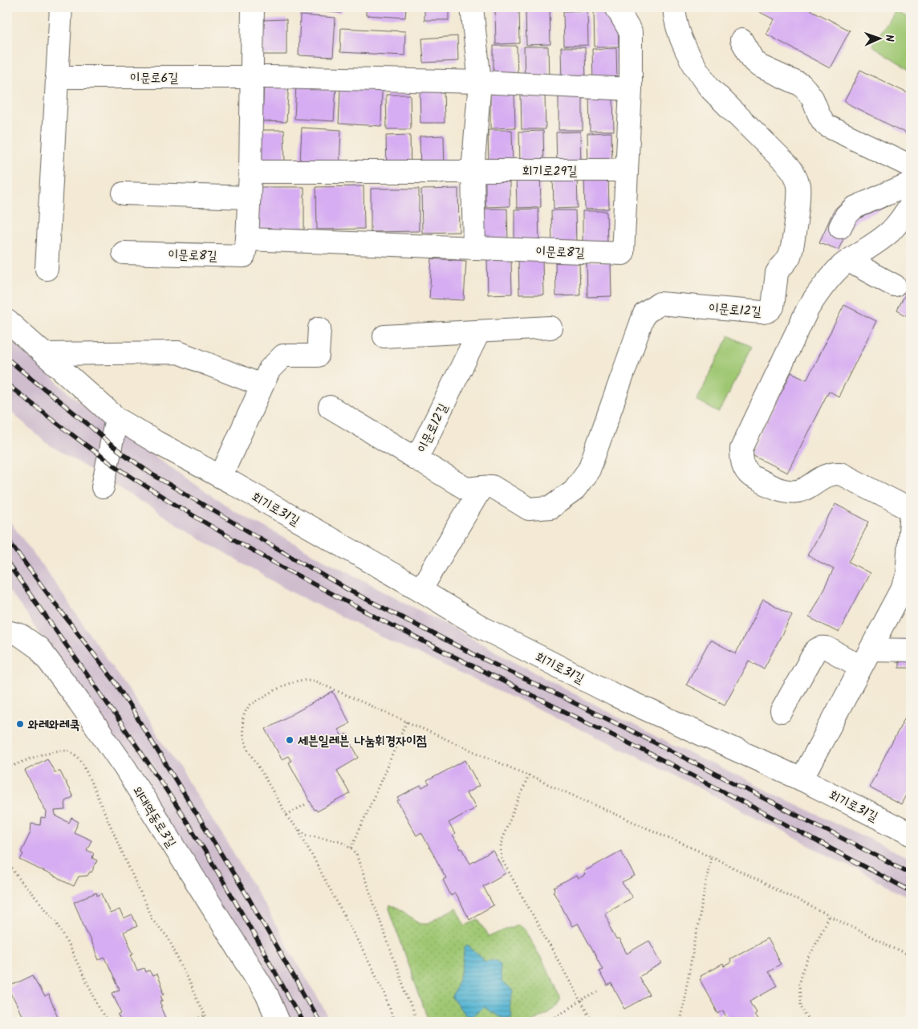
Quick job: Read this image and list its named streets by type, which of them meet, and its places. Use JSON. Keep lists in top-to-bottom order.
{
  "streets": {
    "street": [
      "이문로6길",
      "회기로29길",
      "이문로8길",
      "이문로12길",
      "회기로31길",
      "외대역동로3길"
    ]
  },
  "crossings": [
    ["이문로6길", "이문로8길"],
    ["회기로29길", "이문로8길"]
  ],
  "places": ["와레와레쿡", "세븐일레븐 나눔휘경자이점"],
  "north": "right"
}
